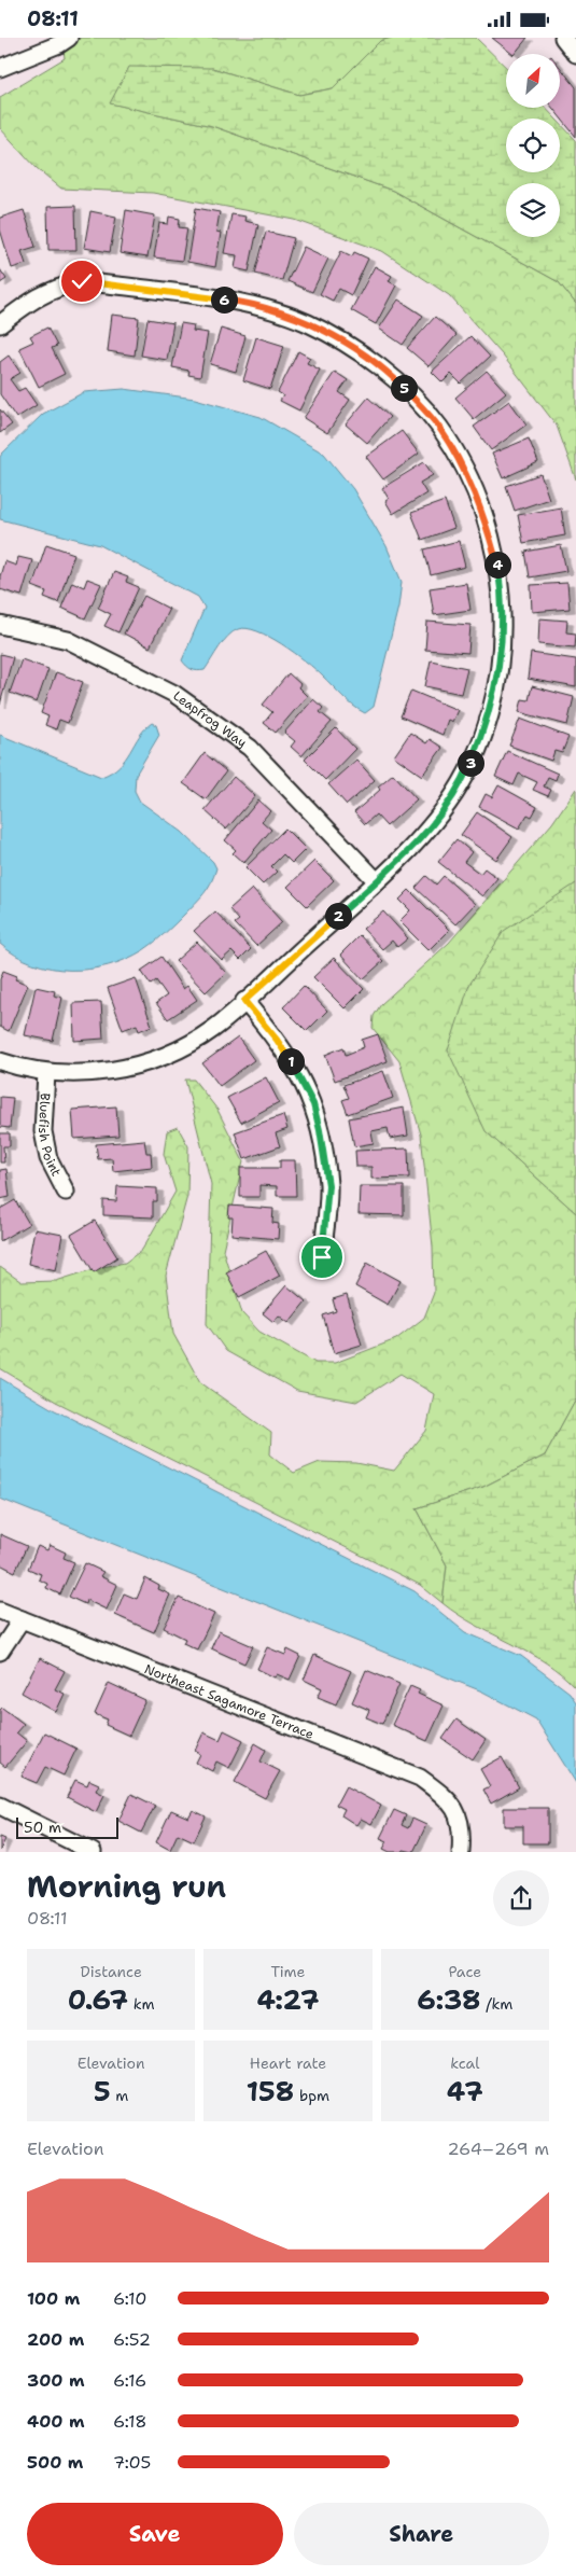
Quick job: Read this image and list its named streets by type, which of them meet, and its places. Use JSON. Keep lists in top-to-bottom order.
{
  "streets": {
    "street": ["Leapfrog Way", "Bluefish Point", "Northeast Sagamore Terrace"]
  },
  "scale_bar": "50 m",
  "north": "top right",
  "page": {
    "status": "08:11",
    "pins": [
      "6",
      "5",
      "4",
      "3",
      "2",
      "1"
    ],
    "scale": "50 m",
    "heading": ["Morning run", "08:11"],
    "stats": [
      ["Distance", "0.67 km"],
      ["Time", "4:27"],
      ["Pace", "6:38 /km"],
      ["Elevation", "5 m"],
      ["Heart rate", "158 bpm"],
      ["kcal", "47"]
    ],
    "chart": ["Elevation", "264–269 m"],
    "list": [
      {
        "name": "100 m",
        "note": "6:10"
      },
      {
        "name": "200 m",
        "note": "6:52"
      },
      {
        "name": "300 m",
        "note": "6:16"
      },
      {
        "name": "400 m",
        "note": "6:18"
      },
      {
        "name": "500 m",
        "note": "7:05"
      }
    ],
    "buttons": ["Save", "Share"]
  }
}
